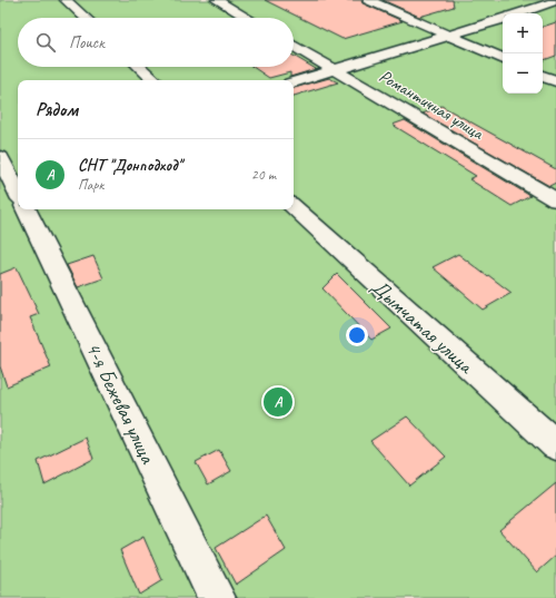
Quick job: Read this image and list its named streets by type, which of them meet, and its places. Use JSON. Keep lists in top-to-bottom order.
{
  "streets": {
    "street": ["Романтичная улица", "Дымчатая улица", "4-я Бежевая улица"]
  },
  "page": {
    "map_buttons": ["+", "−"],
    "search": "Поиск",
    "heading": "Рядом",
    "list": [
      {
        "mark": "A",
        "name": "СНТ \"Донподход\"",
        "note": "Парк",
        "value": "20 m"
      }
    ],
    "pins": "A"
  }
}
